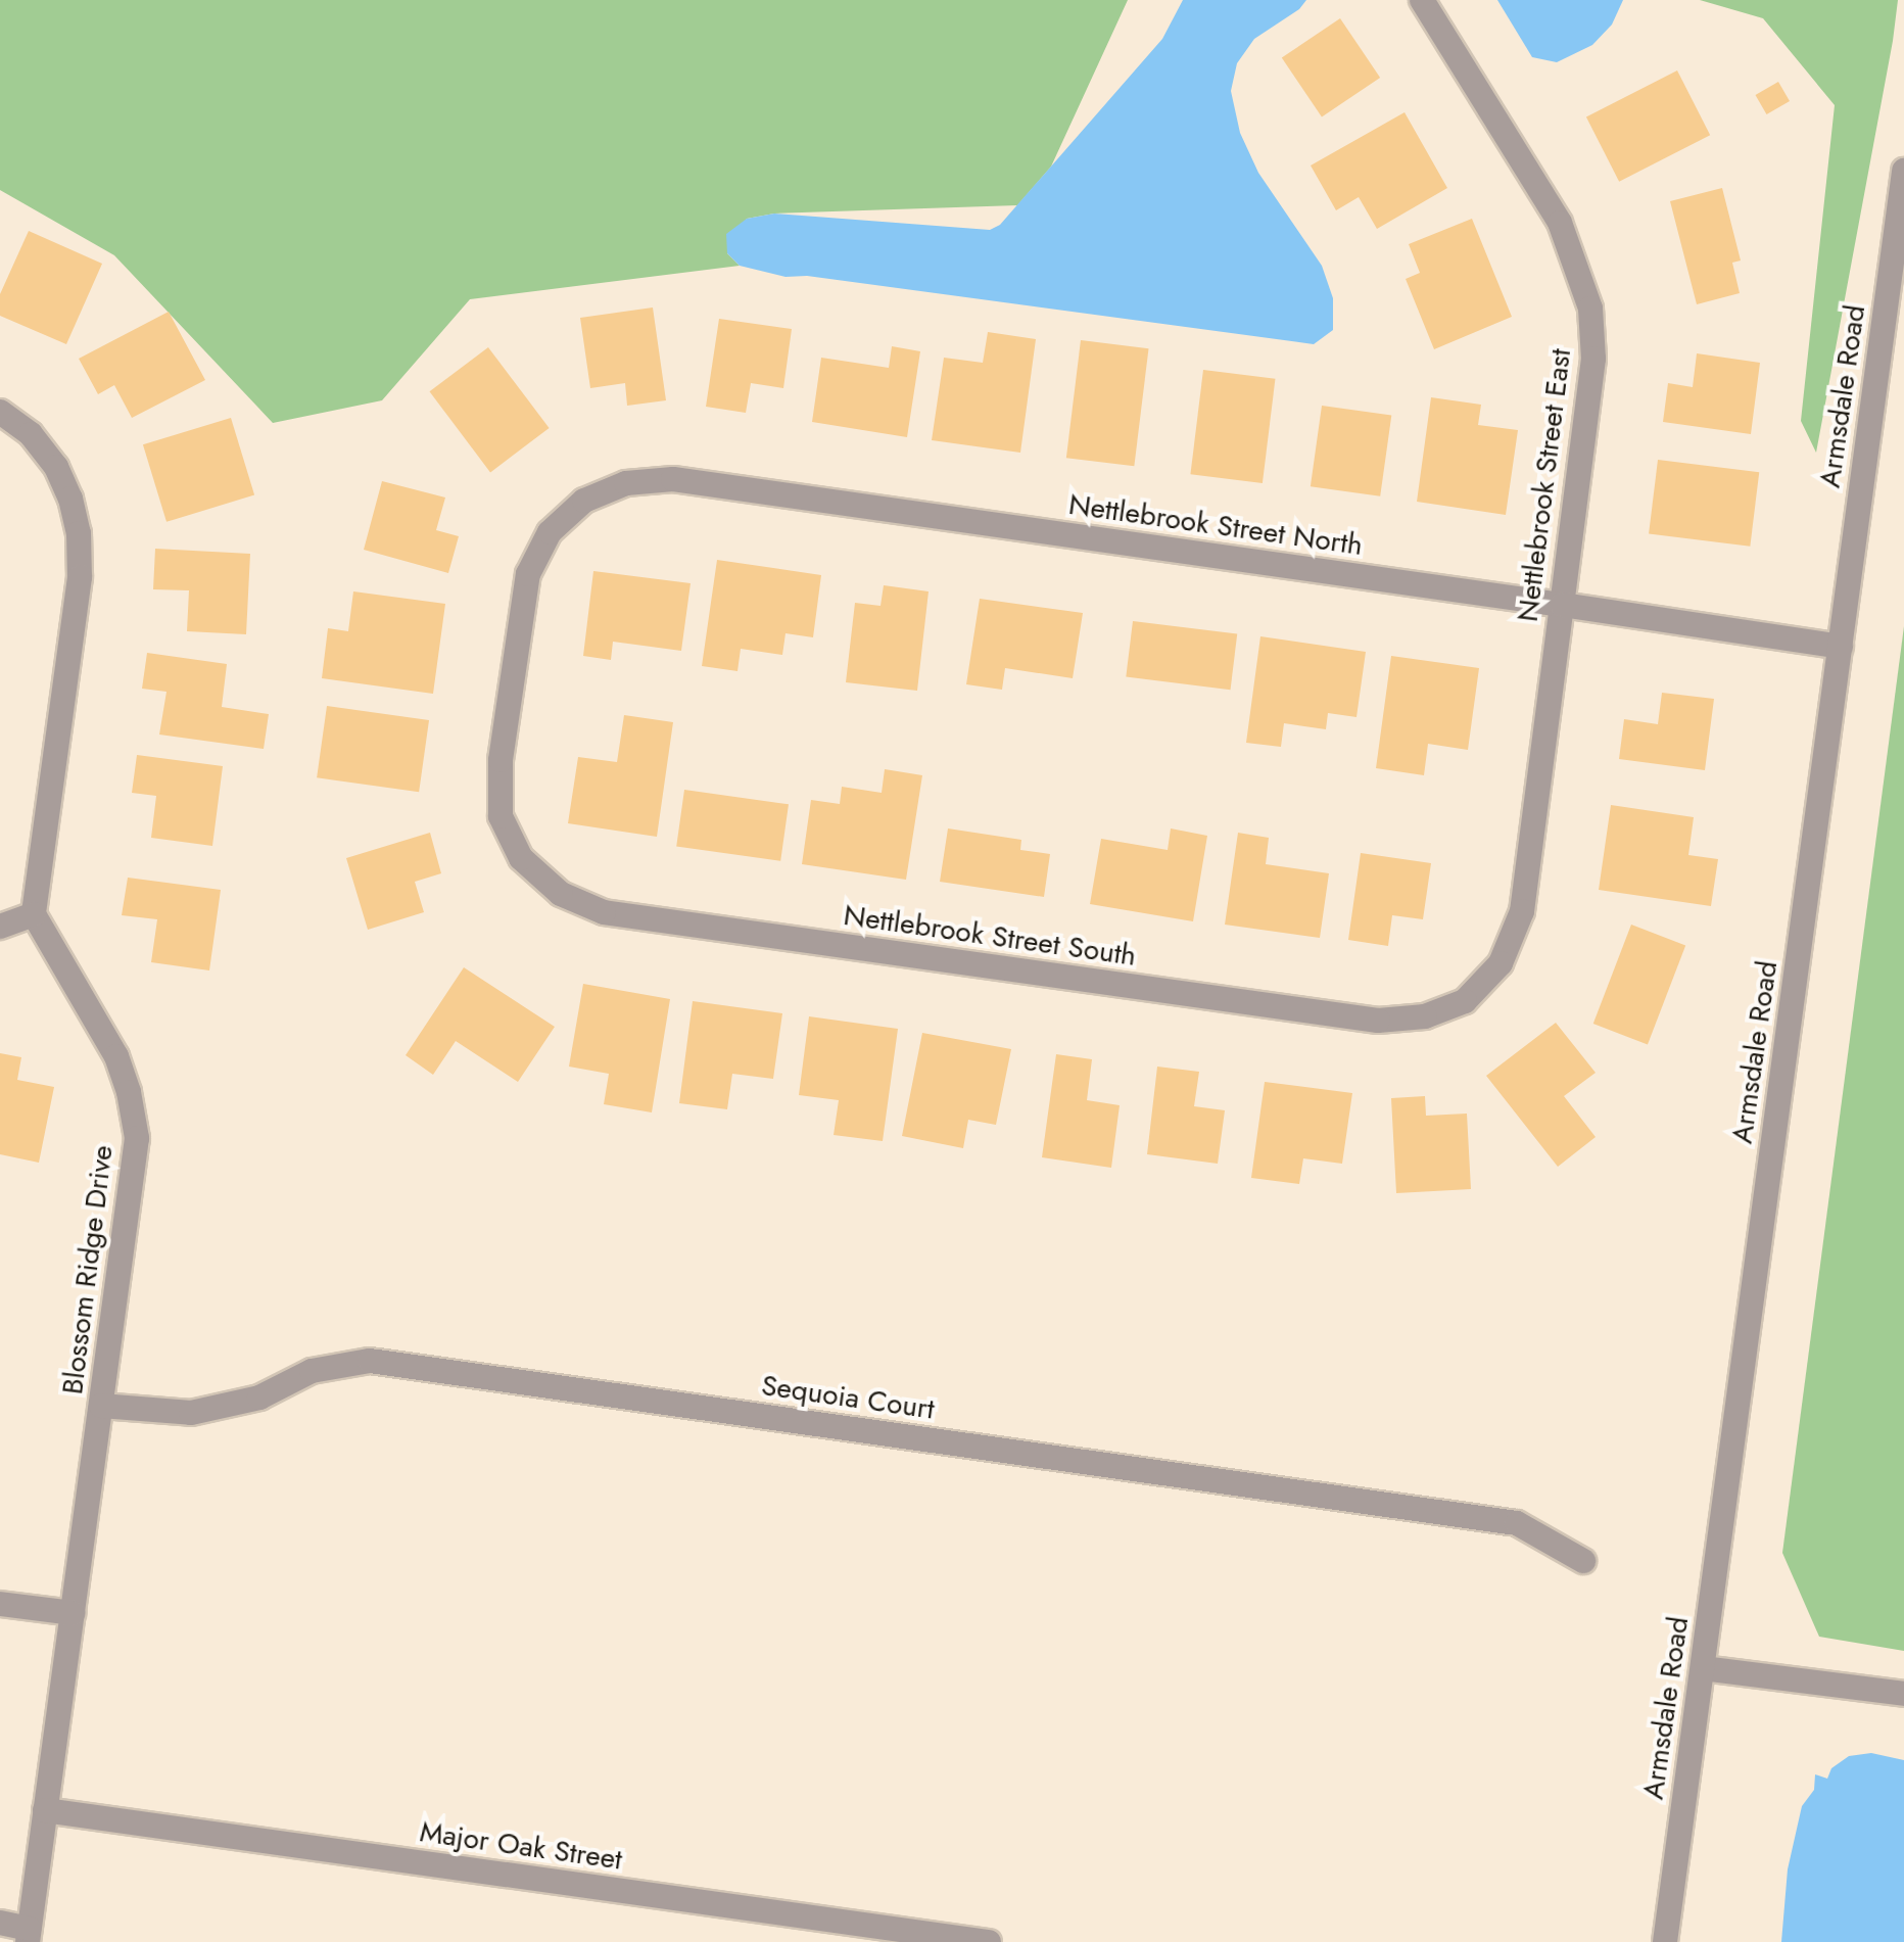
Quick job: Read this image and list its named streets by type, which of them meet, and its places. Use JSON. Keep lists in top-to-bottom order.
{
  "streets": {
    "street": [
      "Armsdale Road",
      "Nettlebrook Street East",
      "Nettlebrook Street North",
      "Nettlebrook Street South",
      "Blossom Ridge Drive",
      "Sequoia Court",
      "Major Oak Street"
    ]
  },
  "crossings": [
    ["Armsdale Road", "Nettlebrook Street North"],
    ["Nettlebrook Street East", "Nettlebrook Street North"],
    ["Nettlebrook Street East", "Nettlebrook Street South"],
    ["Nettlebrook Street North", "Nettlebrook Street South"],
    ["Blossom Ridge Drive", "Sequoia Court"],
    ["Blossom Ridge Drive", "Major Oak Street"]
  ]
}
